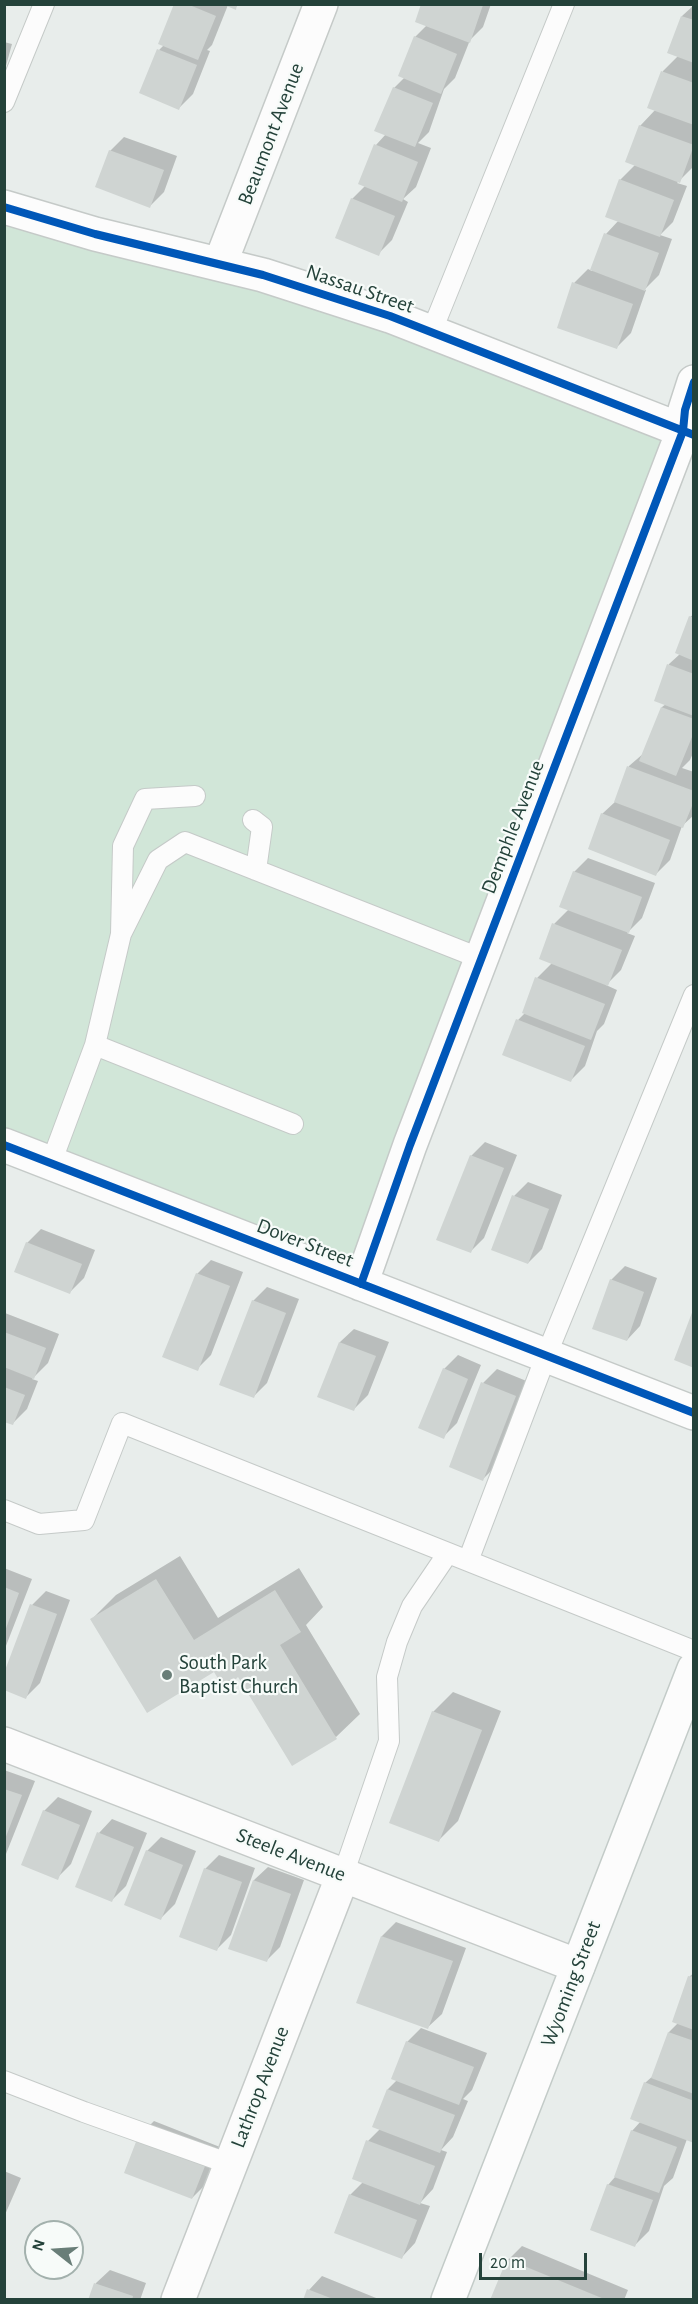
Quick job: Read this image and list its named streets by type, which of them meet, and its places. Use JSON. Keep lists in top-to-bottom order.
{
  "streets": {
    "street": [
      "Beaumont Avenue",
      "Nassau Street",
      "Demphle Avenue",
      "Dover Street",
      "Steele Avenue",
      "Wyoming Street",
      "Lathrop Avenue"
    ]
  },
  "crossings": [
    ["Beaumont Avenue", "Nassau Street"],
    ["Nassau Street", "Demphle Avenue"],
    ["Demphle Avenue", "Dover Street"],
    ["Steele Avenue", "Wyoming Street"],
    ["Steele Avenue", "Lathrop Avenue"]
  ],
  "places": ["South Park Baptist Church"],
  "scale_bar": "20 m",
  "north": "left"
}
